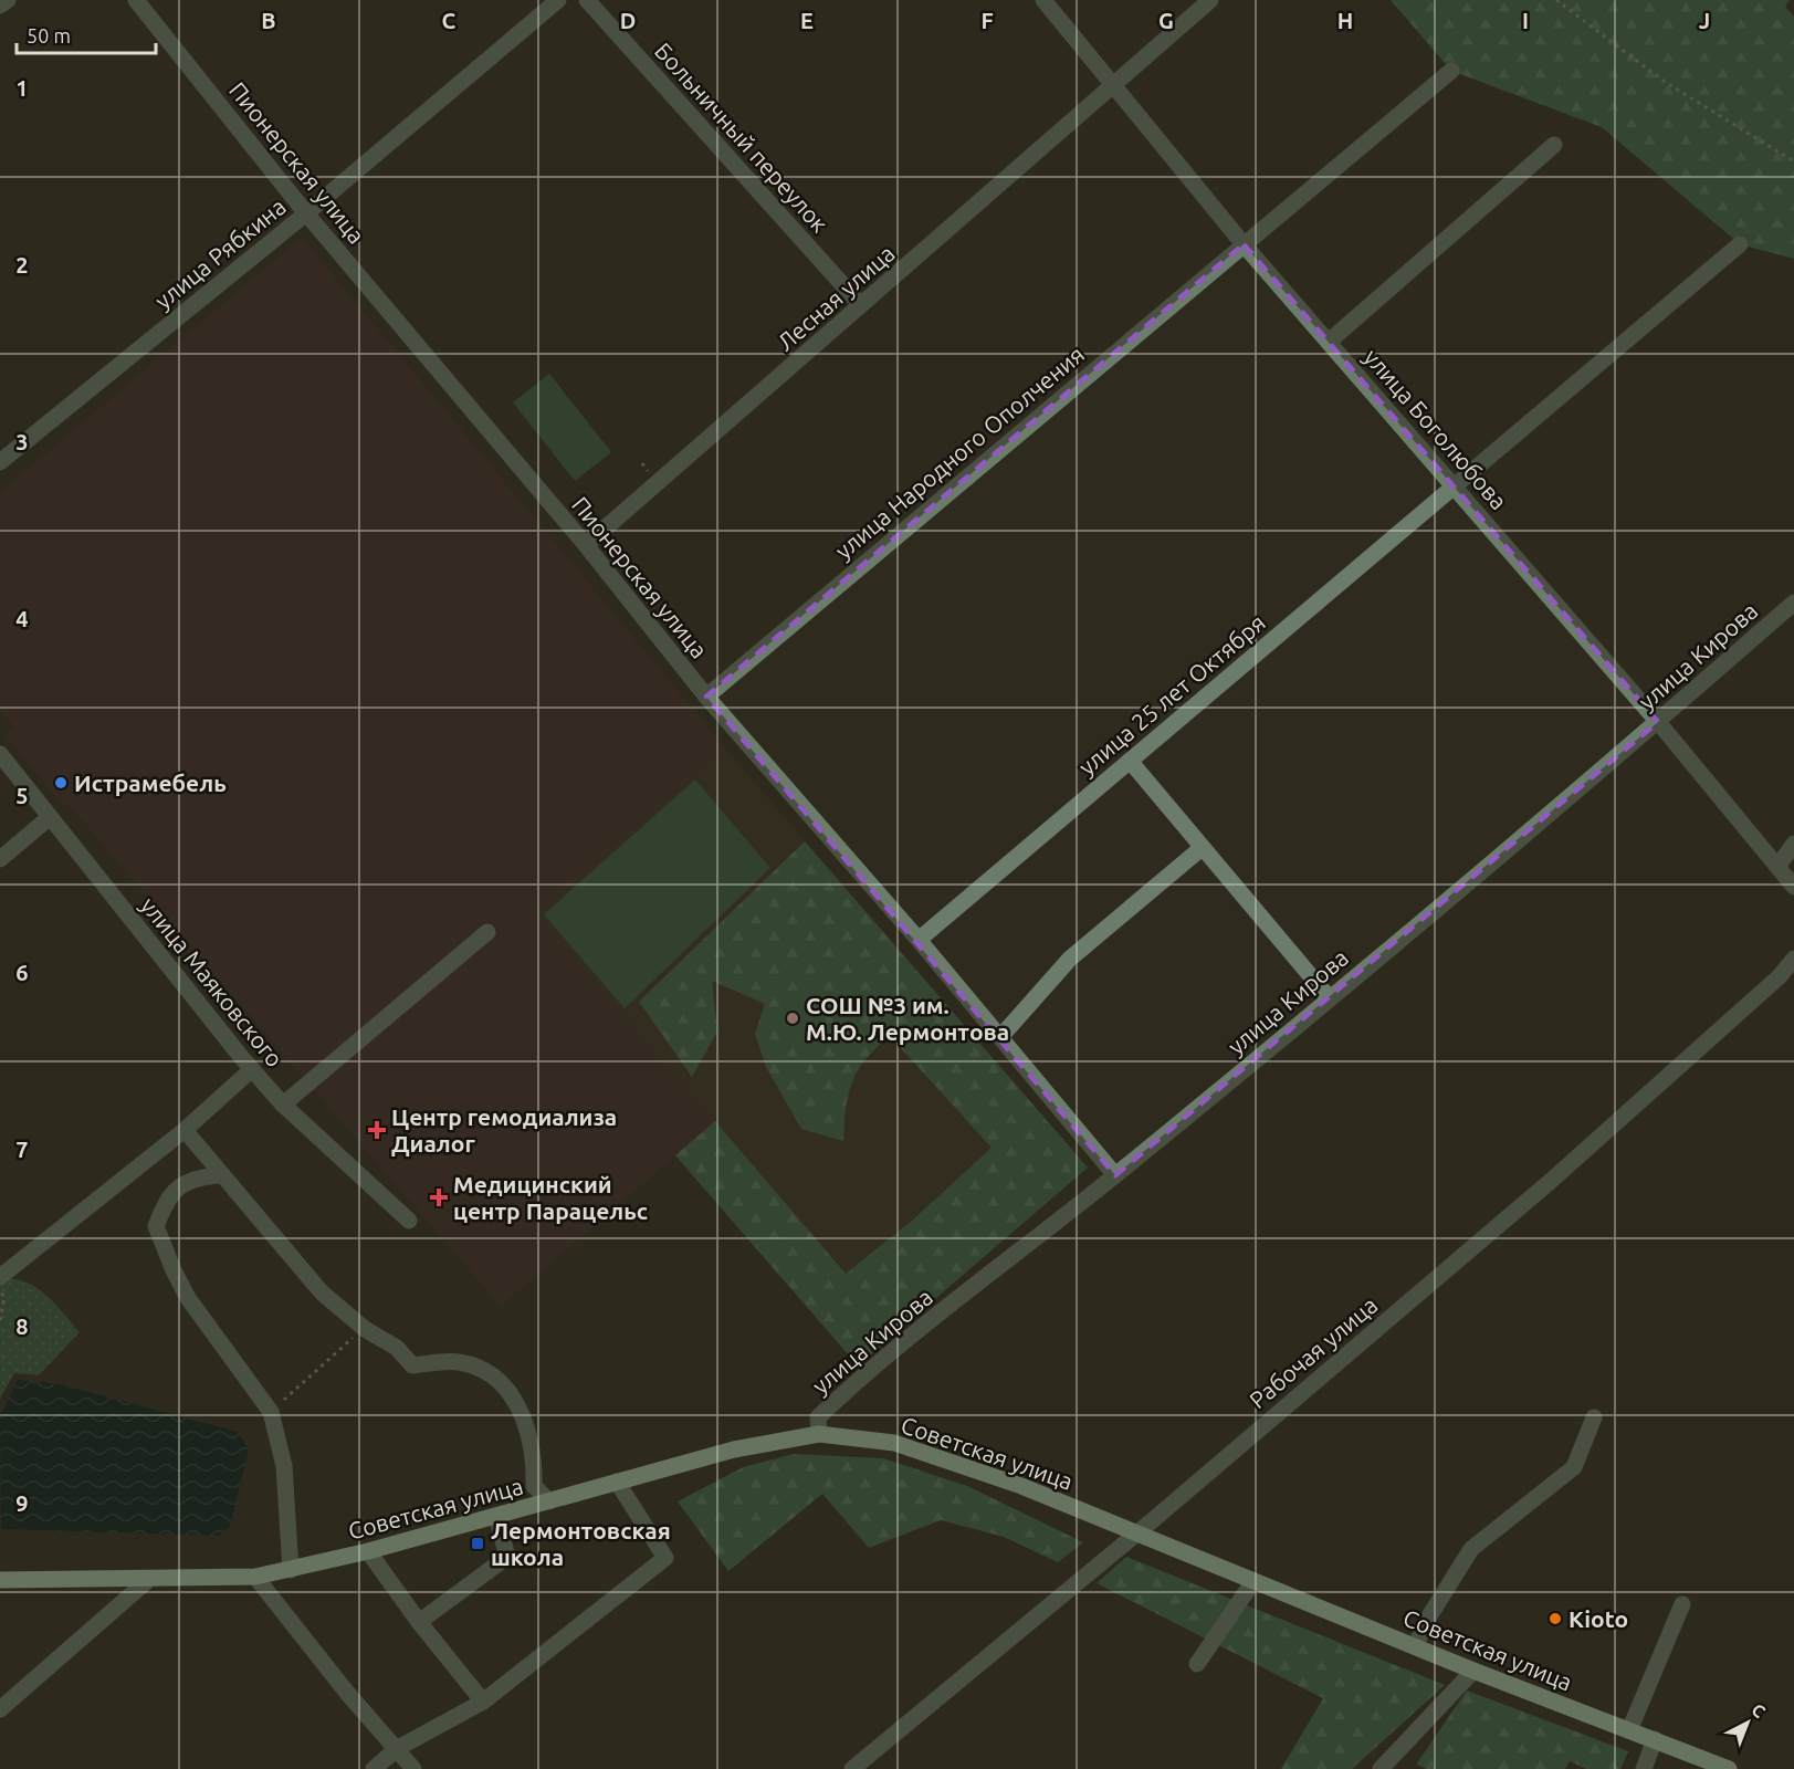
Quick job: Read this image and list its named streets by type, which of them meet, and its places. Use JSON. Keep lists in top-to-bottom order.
{
  "streets": {
    "main road": ["Советская улица"],
    "street": [
      "Больничный переулок",
      "Пионерская улица",
      "улица Рябкина",
      "Лесная улица",
      "улица Боголюбова",
      "улица Народного Ополчения",
      "улица Кирова",
      "улица 25 лет Октября",
      "улица Маяковского",
      "Рабочая улица"
    ]
  },
  "crossings": [
    ["Больничный переулок", "Лесная улица"],
    ["Пионерская улица", "улица Рябкина"],
    ["Пионерская улица", "Лесная улица"],
    ["Пионерская улица", "улица Народного Ополчения"],
    ["Пионерская улица", "улица Кирова"],
    ["Пионерская улица", "улица 25 лет Октября"],
    ["Лесная улица", "улица Боголюбова"],
    ["улица Боголюбова", "улица Народного Ополчения"],
    ["улица Боголюбова", "улица Кирова"],
    ["улица Боголюбова", "улица 25 лет Октября"],
    ["улица Кирова", "Советская улица"],
    ["Рабочая улица", "Советская улица"]
  ],
  "places": {
    "other": ["Истрамебель", "СОШ №3 им. М.Ю. Лермонтова", "Kioto"],
    "health": ["Центр гемодиализа Диалог", "Медицинский центр Парацельс"],
    "transit": ["Лермонтовская школа"]
  },
  "scale_bar": "50 m",
  "north": "top right",
  "grid": {
    "columns": [
      "B",
      "C",
      "D",
      "E",
      "F",
      "G",
      "H",
      "I",
      "J"
    ],
    "rows": [
      "1",
      "2",
      "3",
      "4",
      "5",
      "6",
      "7",
      "8",
      "9"
    ]
  }
}
